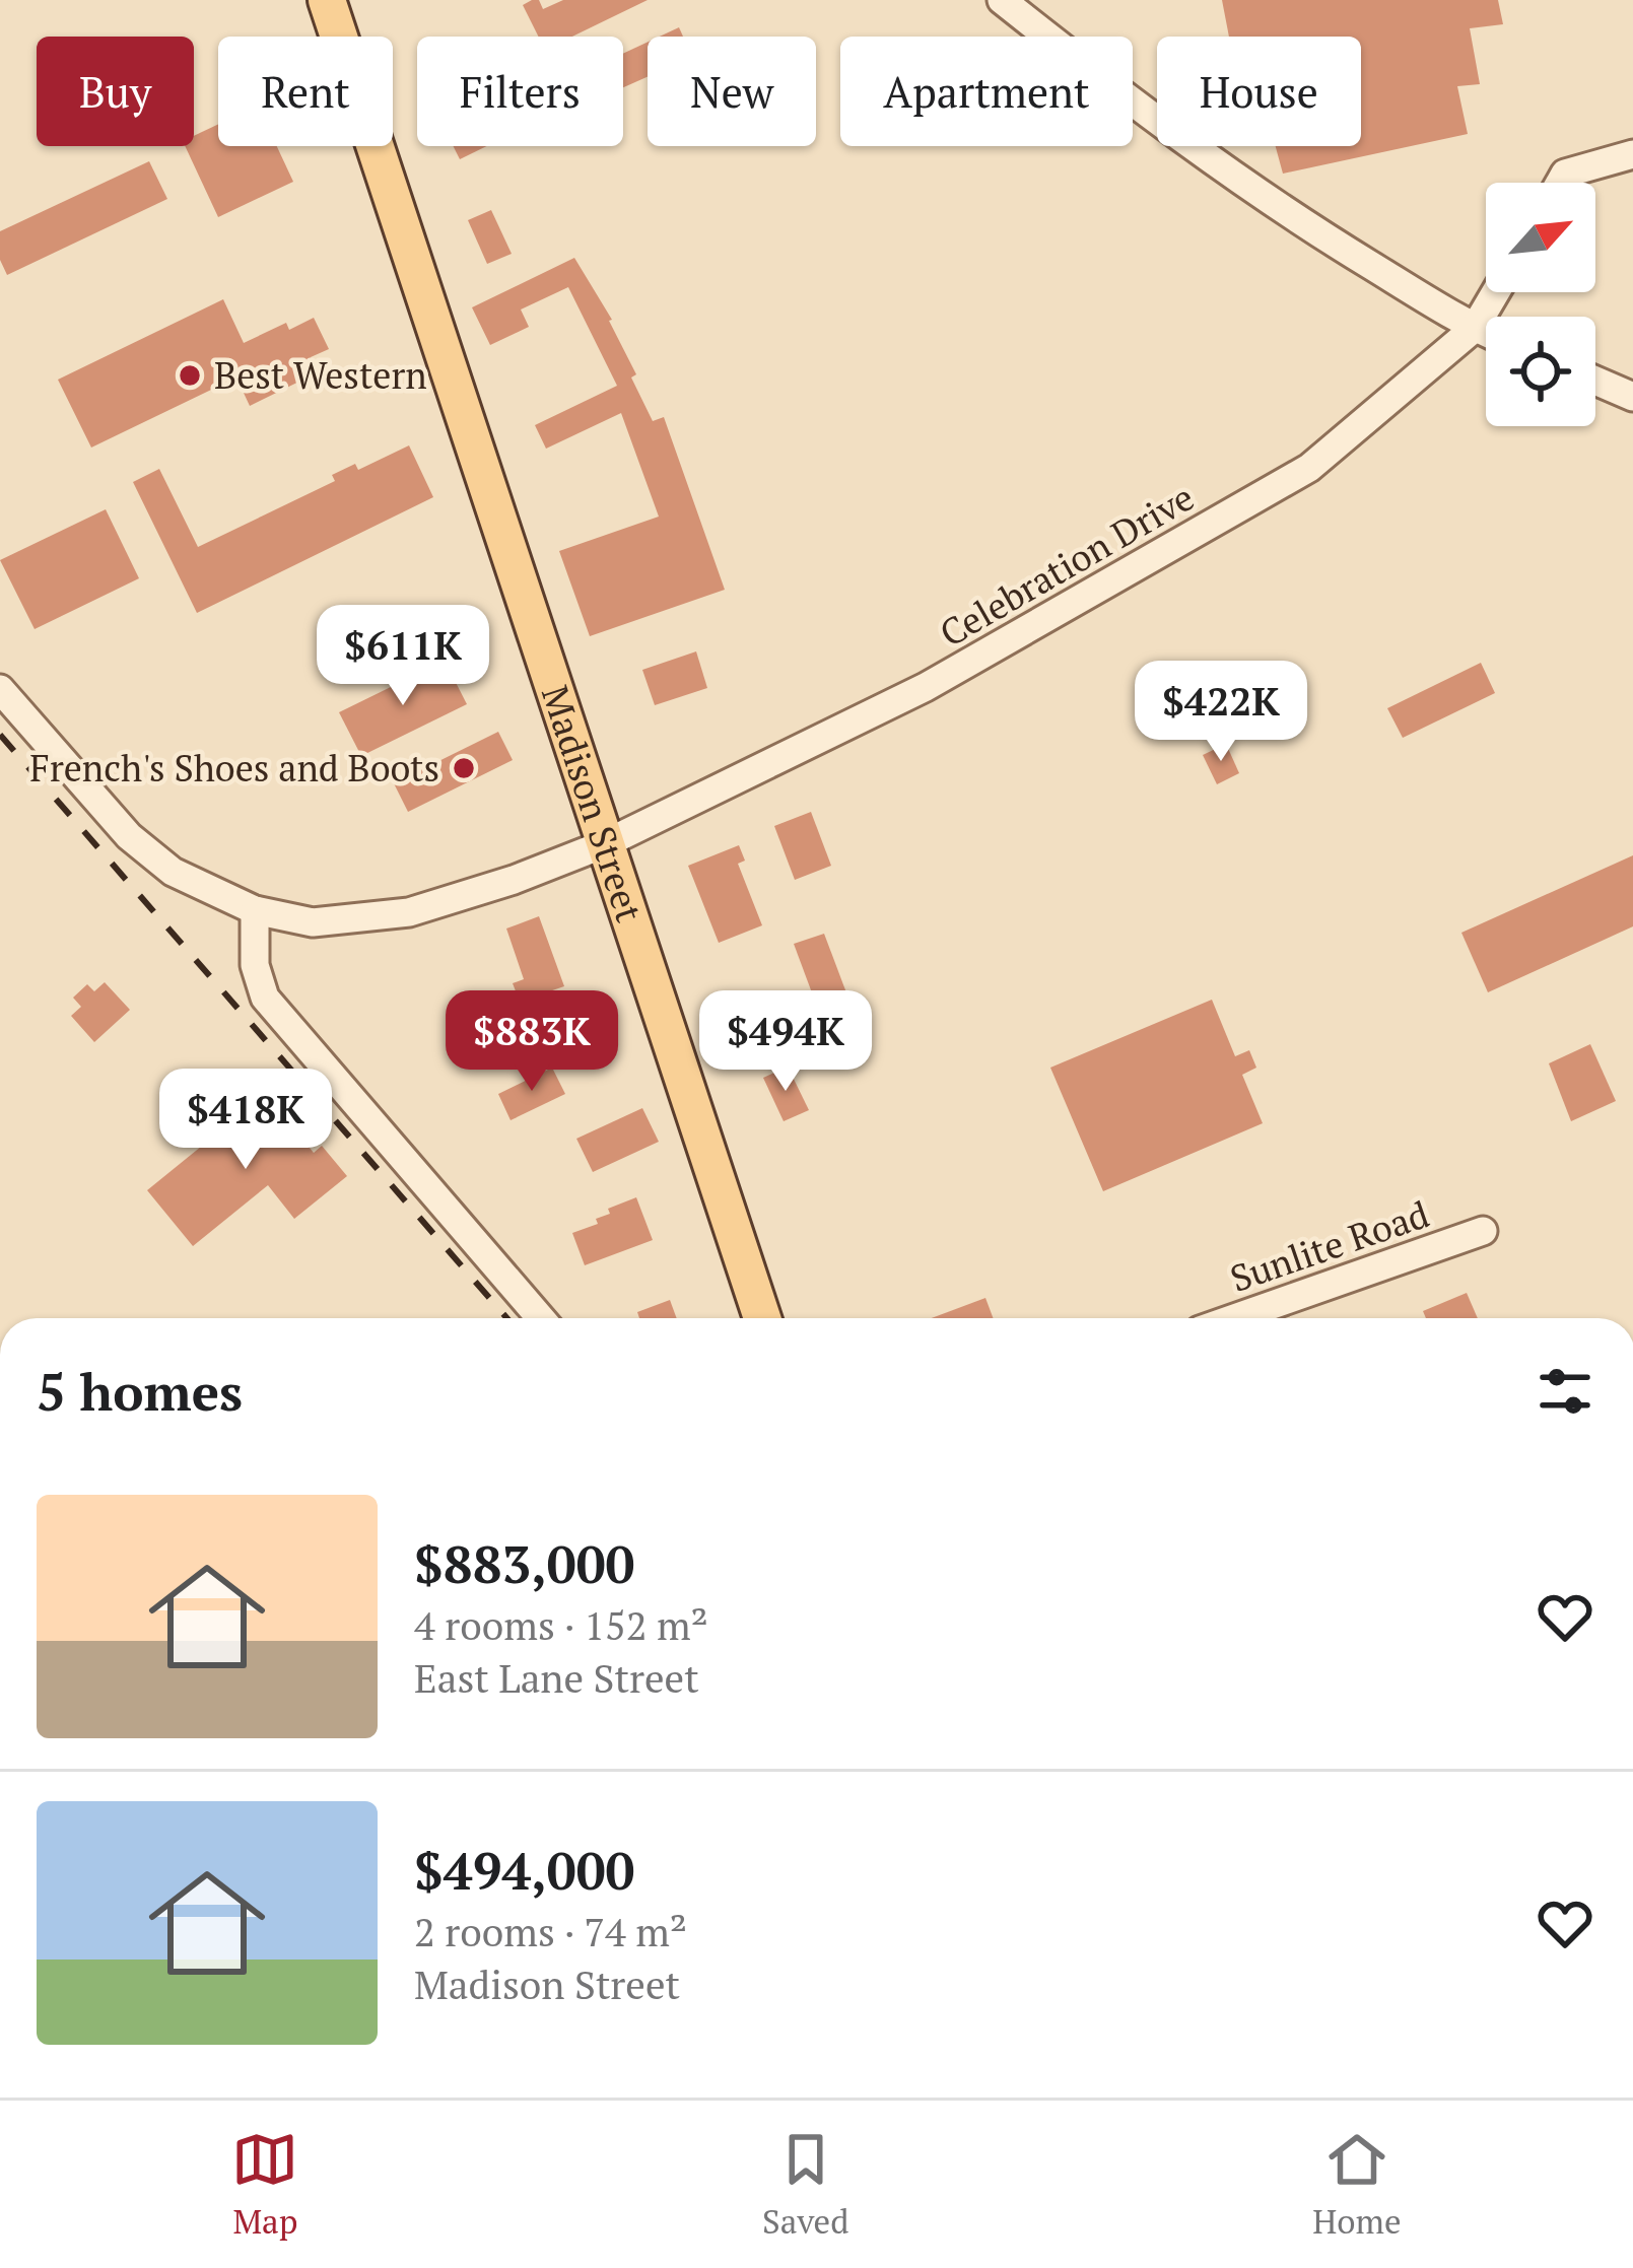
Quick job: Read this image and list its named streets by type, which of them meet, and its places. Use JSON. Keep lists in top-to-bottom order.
{
  "streets": {
    "main road": ["Madison Street"],
    "street": ["Celebration Drive", "Sunlite Road"]
  },
  "crossings": [
    ["Celebration Drive", "Madison Street"]
  ],
  "places": ["Best Western", "French's Shoes and Boots"],
  "north": "top right",
  "page": {
    "chip": [
      "Buy",
      "Rent",
      "Filters",
      "New",
      "Apartment",
      "House"
    ],
    "price": [
      "$611K",
      "$422K",
      "$883K",
      "$494K",
      "$418K"
    ],
    "heading": "5 homes",
    "list": [
      {
        "name": "$883,000",
        "note": "4 rooms · 152 m² · East Lane Street"
      },
      {
        "name": "$494,000",
        "note": "2 rooms · 74 m² · Madison Street"
      }
    ],
    "tabs": ["Map", "Saved", "Home"]
  }
}
